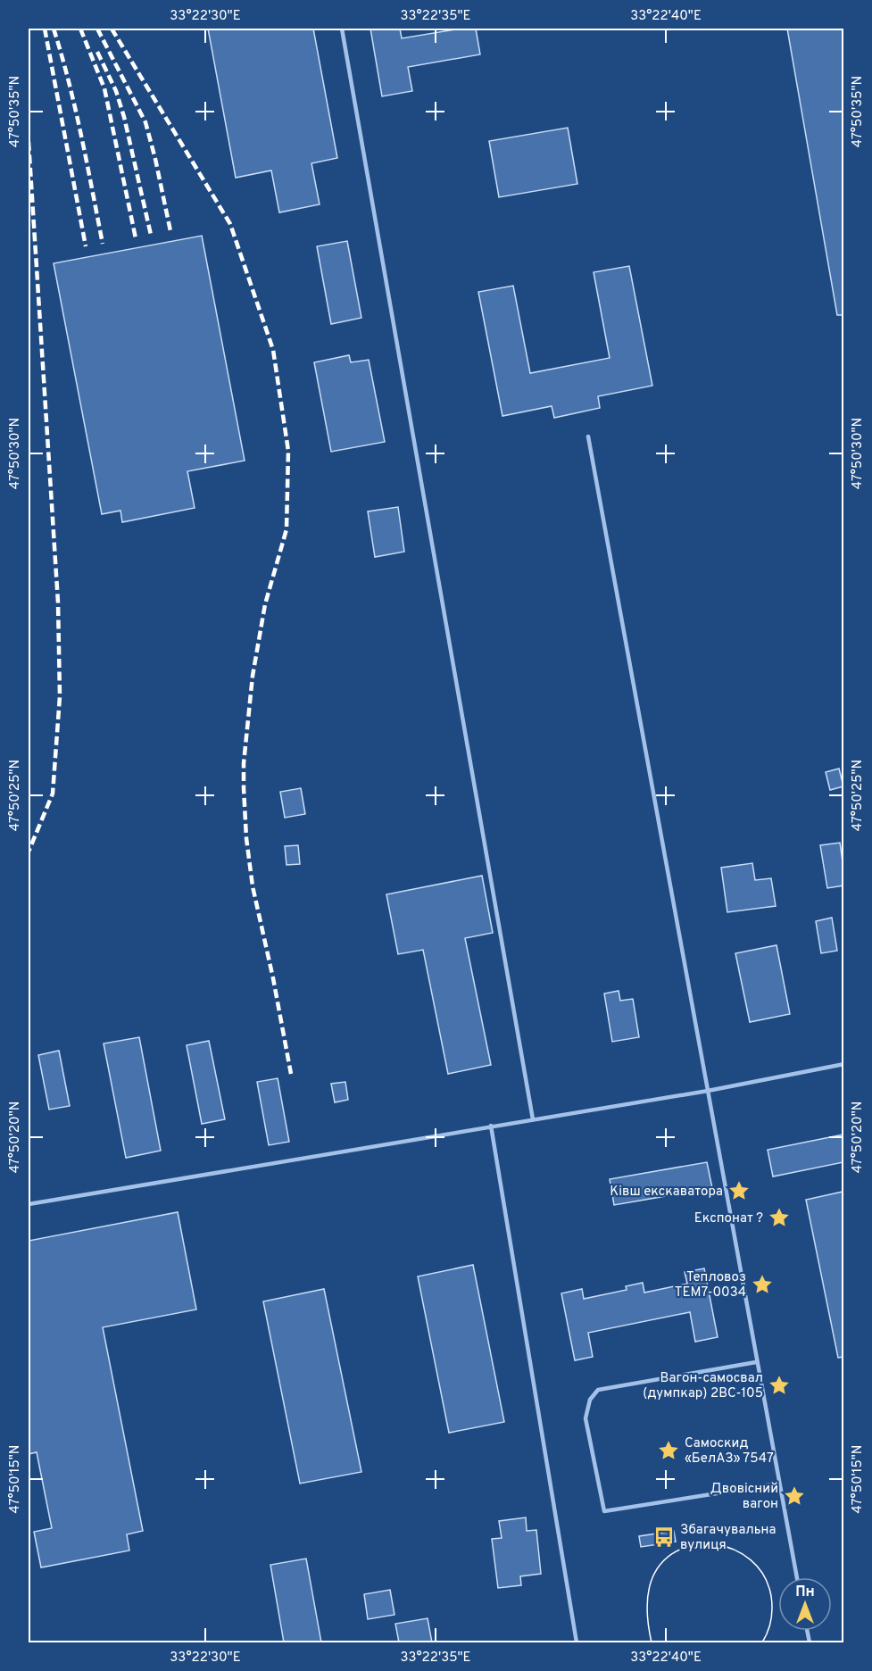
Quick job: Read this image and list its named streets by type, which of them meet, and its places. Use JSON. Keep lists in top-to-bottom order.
{
  "places": {
    "place": [
      "Ківш екскаватора",
      "Експонат ?",
      "Тепловоз ТЕМ7-0034",
      "Вагон-самосвал (думпкар) 2ВС-105",
      "Самоскид «БелАЗ» 7547",
      "Двовісний вагон"
    ],
    "bus stop": ["Збагачувальна вулиця"]
  },
  "north": "top",
  "coordinates": [
    "33°22'30\"E",
    "33°22'35\"E",
    "33°22'40\"E",
    "47°50'35\"N",
    "47°50'30\"N",
    "47°50'25\"N",
    "47°50'20\"N",
    "47°50'15\"N"
  ]
}
